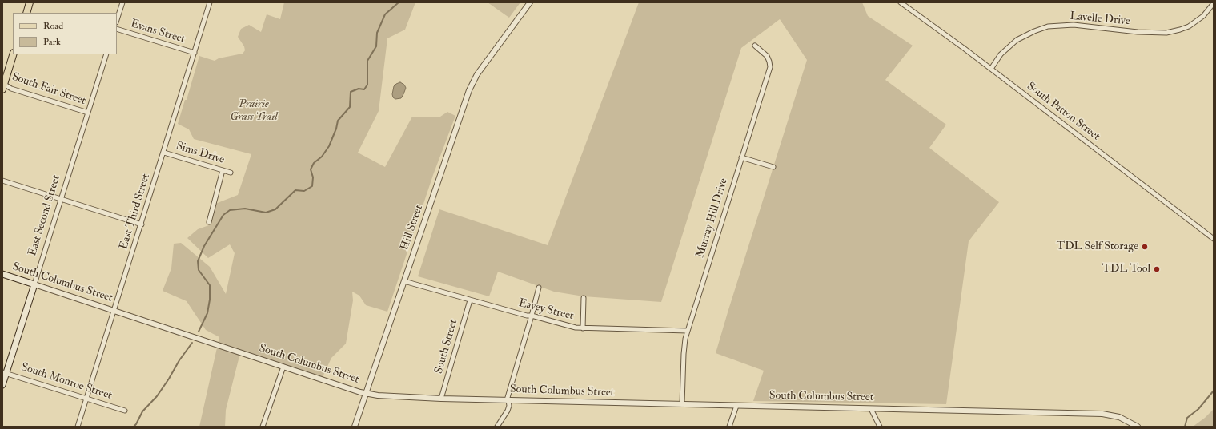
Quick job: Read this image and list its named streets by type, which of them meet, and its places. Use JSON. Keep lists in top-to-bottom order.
{
  "streets": {
    "main road": ["East Second Street", "South Columbus Street"],
    "street": [
      "Lavelle Drive",
      "Evans Street",
      "South Fair Street",
      "South Patton Street",
      "Sims Drive",
      "East Third Street",
      "Murray Hill Drive",
      "Hill Street",
      "Eavey Street",
      "South Street",
      "South Monroe Street"
    ]
  },
  "crossings": [
    ["Lavelle Drive", "South Patton Street"],
    ["Evans Street", "East Third Street"],
    ["South Fair Street", "East Second Street"],
    ["Sims Drive", "East Third Street"],
    ["East Third Street", "South Columbus Street"],
    ["East Third Street", "South Monroe Street"],
    ["East Second Street", "South Columbus Street"],
    ["East Second Street", "South Monroe Street"],
    ["Murray Hill Drive", "South Columbus Street"],
    ["Murray Hill Drive", "Eavey Street"],
    ["Hill Street", "South Columbus Street"],
    ["Hill Street", "Eavey Street"],
    ["South Columbus Street", "South Street"],
    ["Eavey Street", "South Street"]
  ],
  "parks": ["Prairie Grass Trail"],
  "places": ["TDL Self Storage", "TDL Tool"],
  "legend": ["Road", "Park"]
}
